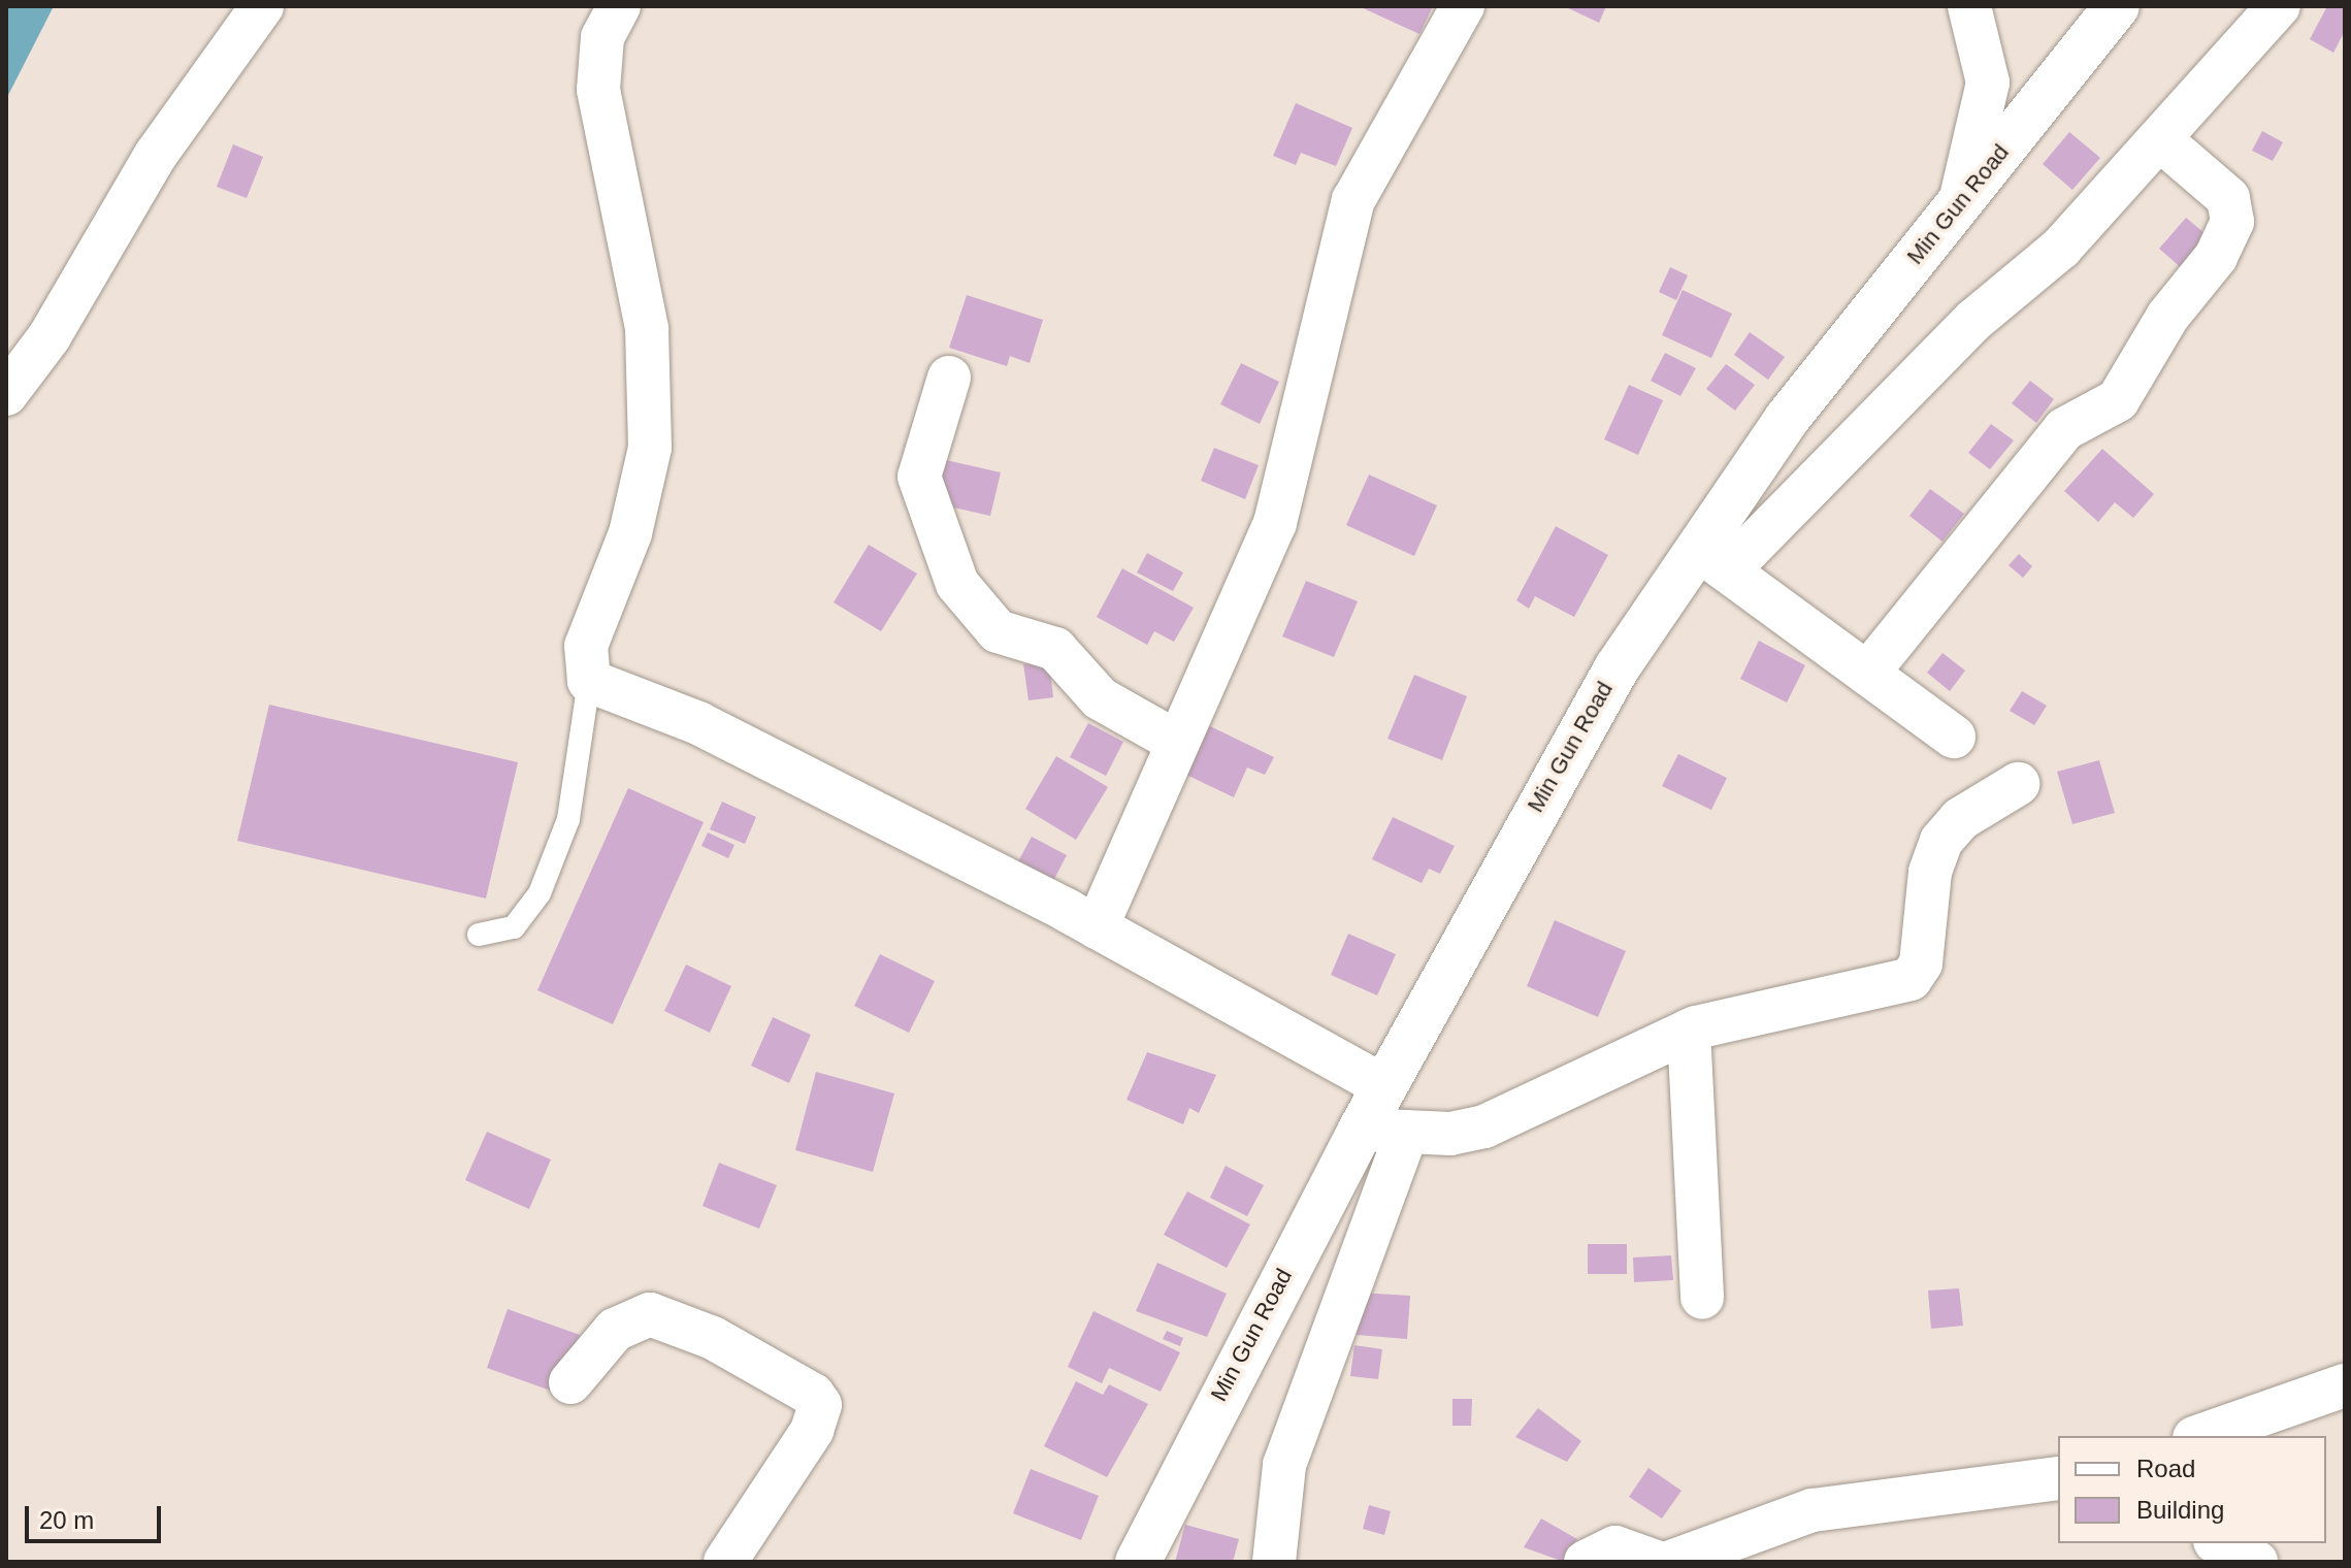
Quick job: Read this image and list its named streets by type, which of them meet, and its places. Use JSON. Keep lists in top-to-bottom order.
{
  "streets": {
    "street": ["Min Gun Road"]
  },
  "legend": ["Road", "Building"],
  "scale_bar": "20 m"
}
